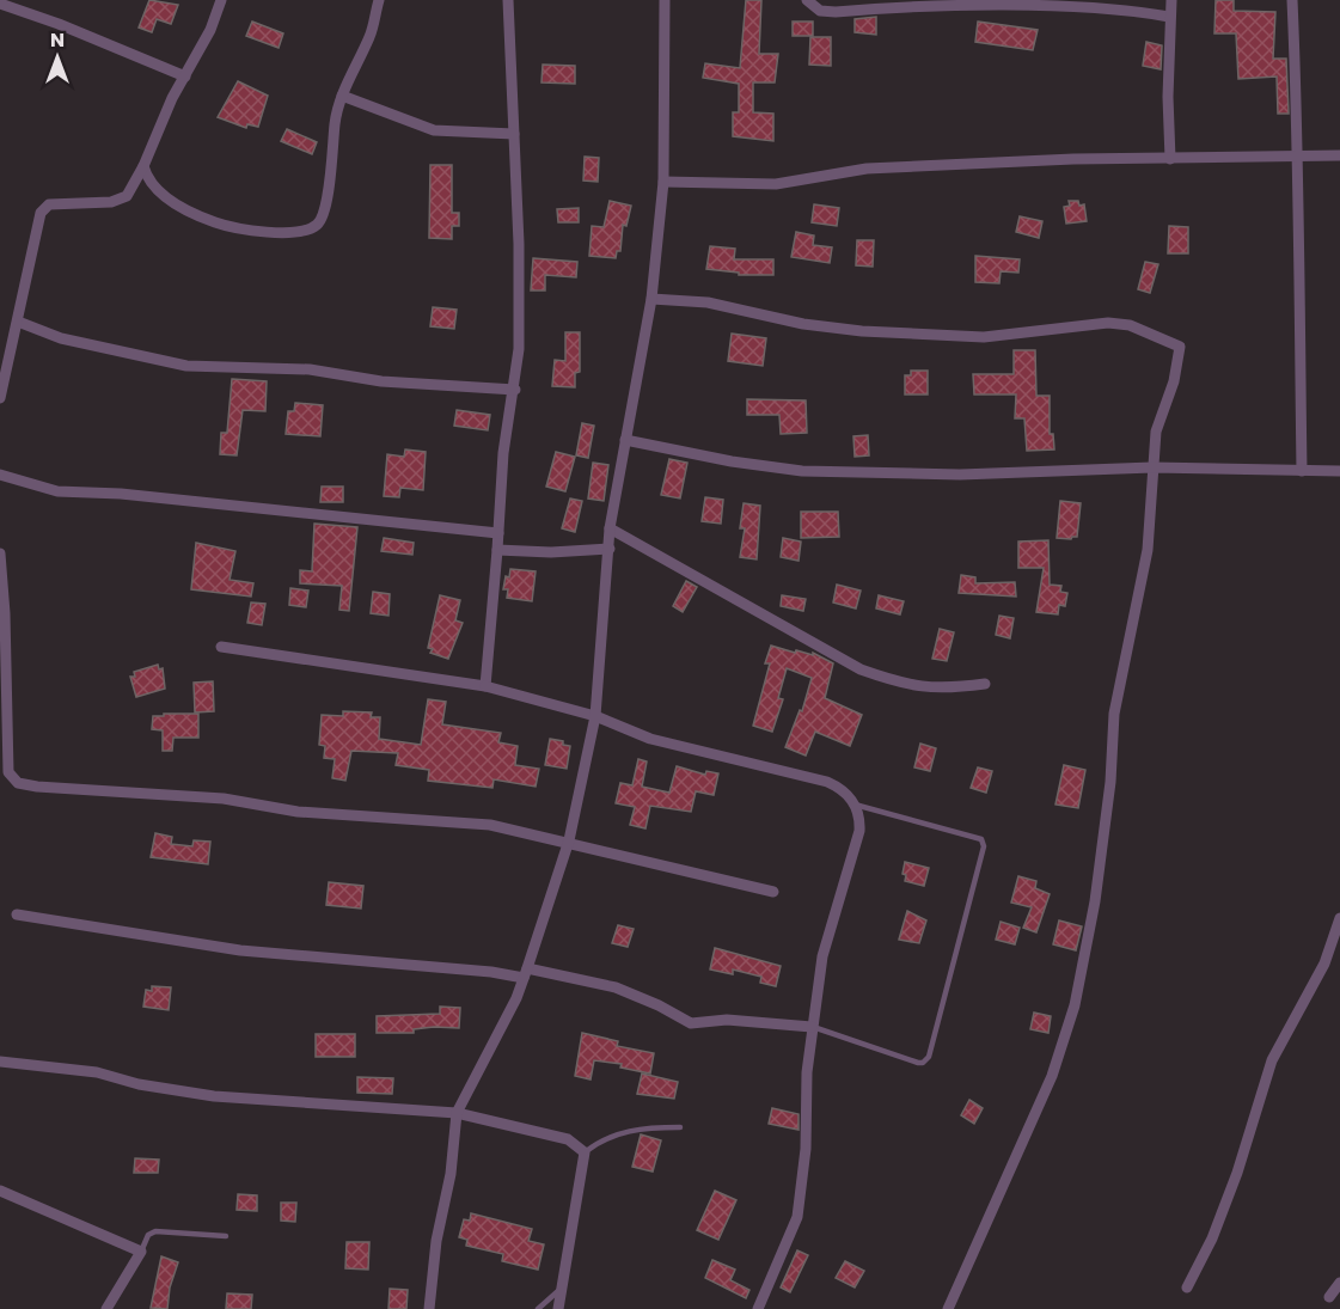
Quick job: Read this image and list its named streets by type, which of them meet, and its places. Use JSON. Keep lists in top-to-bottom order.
{
  "north": "top"
}
